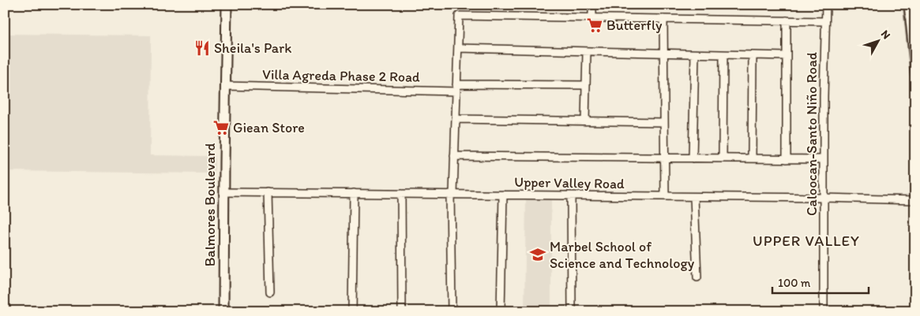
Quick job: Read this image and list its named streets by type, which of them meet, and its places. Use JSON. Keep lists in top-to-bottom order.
{
  "streets": {
    "main road": ["Balmores Boulevard"],
    "street": ["Villa Agreda Phase 2 Road", "Caloocan-Santo Niño Road", "Upper Valley Road"]
  },
  "crossings": [
    ["Villa Agreda Phase 2 Road", "Balmores Boulevard"],
    ["Caloocan-Santo Niño Road", "Upper Valley Road"],
    ["Upper Valley Road", "Balmores Boulevard"]
  ],
  "districts": ["UPPER VALLEY"],
  "places": {
    "supermarket": ["Butterfly", "Giean Store"],
    "restaurant": ["Sheila's Park"],
    "school or university": ["Marbel School of Science and Technology"]
  },
  "scale_bar": "100 m",
  "north": "top right"
}
